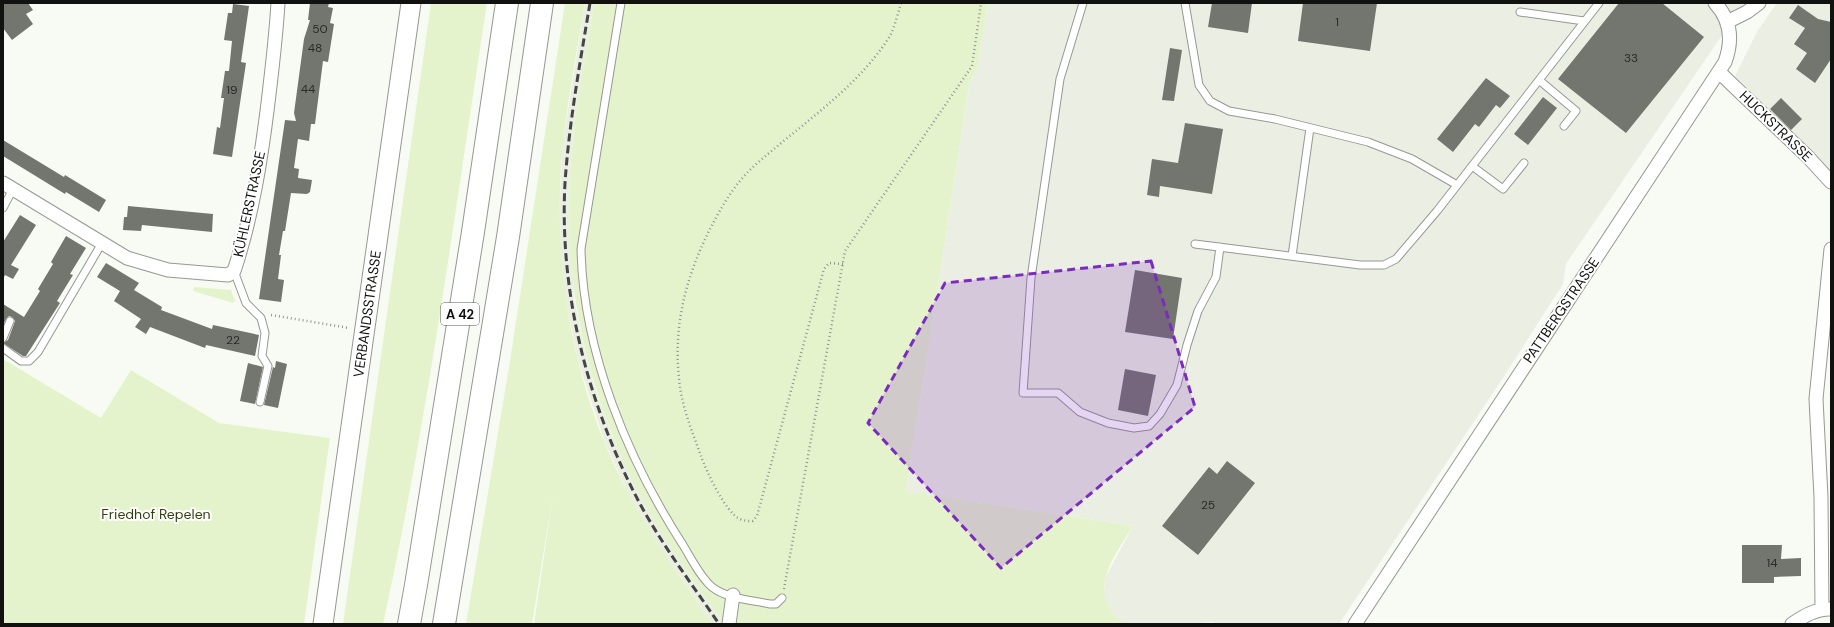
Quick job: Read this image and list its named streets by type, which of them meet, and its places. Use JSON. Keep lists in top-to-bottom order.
{
  "streets": {
    "highway": ["A 42"],
    "main road": ["VERBANDSSTRASSE"],
    "street": ["HUCKSTRASSE", "KÜHLERSTRASSE", "PATTBERGSTRASSE"]
  },
  "crossings": [
    ["HUCKSTRASSE", "PATTBERGSTRASSE"]
  ],
  "parks": ["Friedhof Repelen"],
  "house_numbers": [
    "1",
    "50",
    "48",
    "33",
    "44",
    "19",
    "22",
    "25",
    "14"
  ]
}
